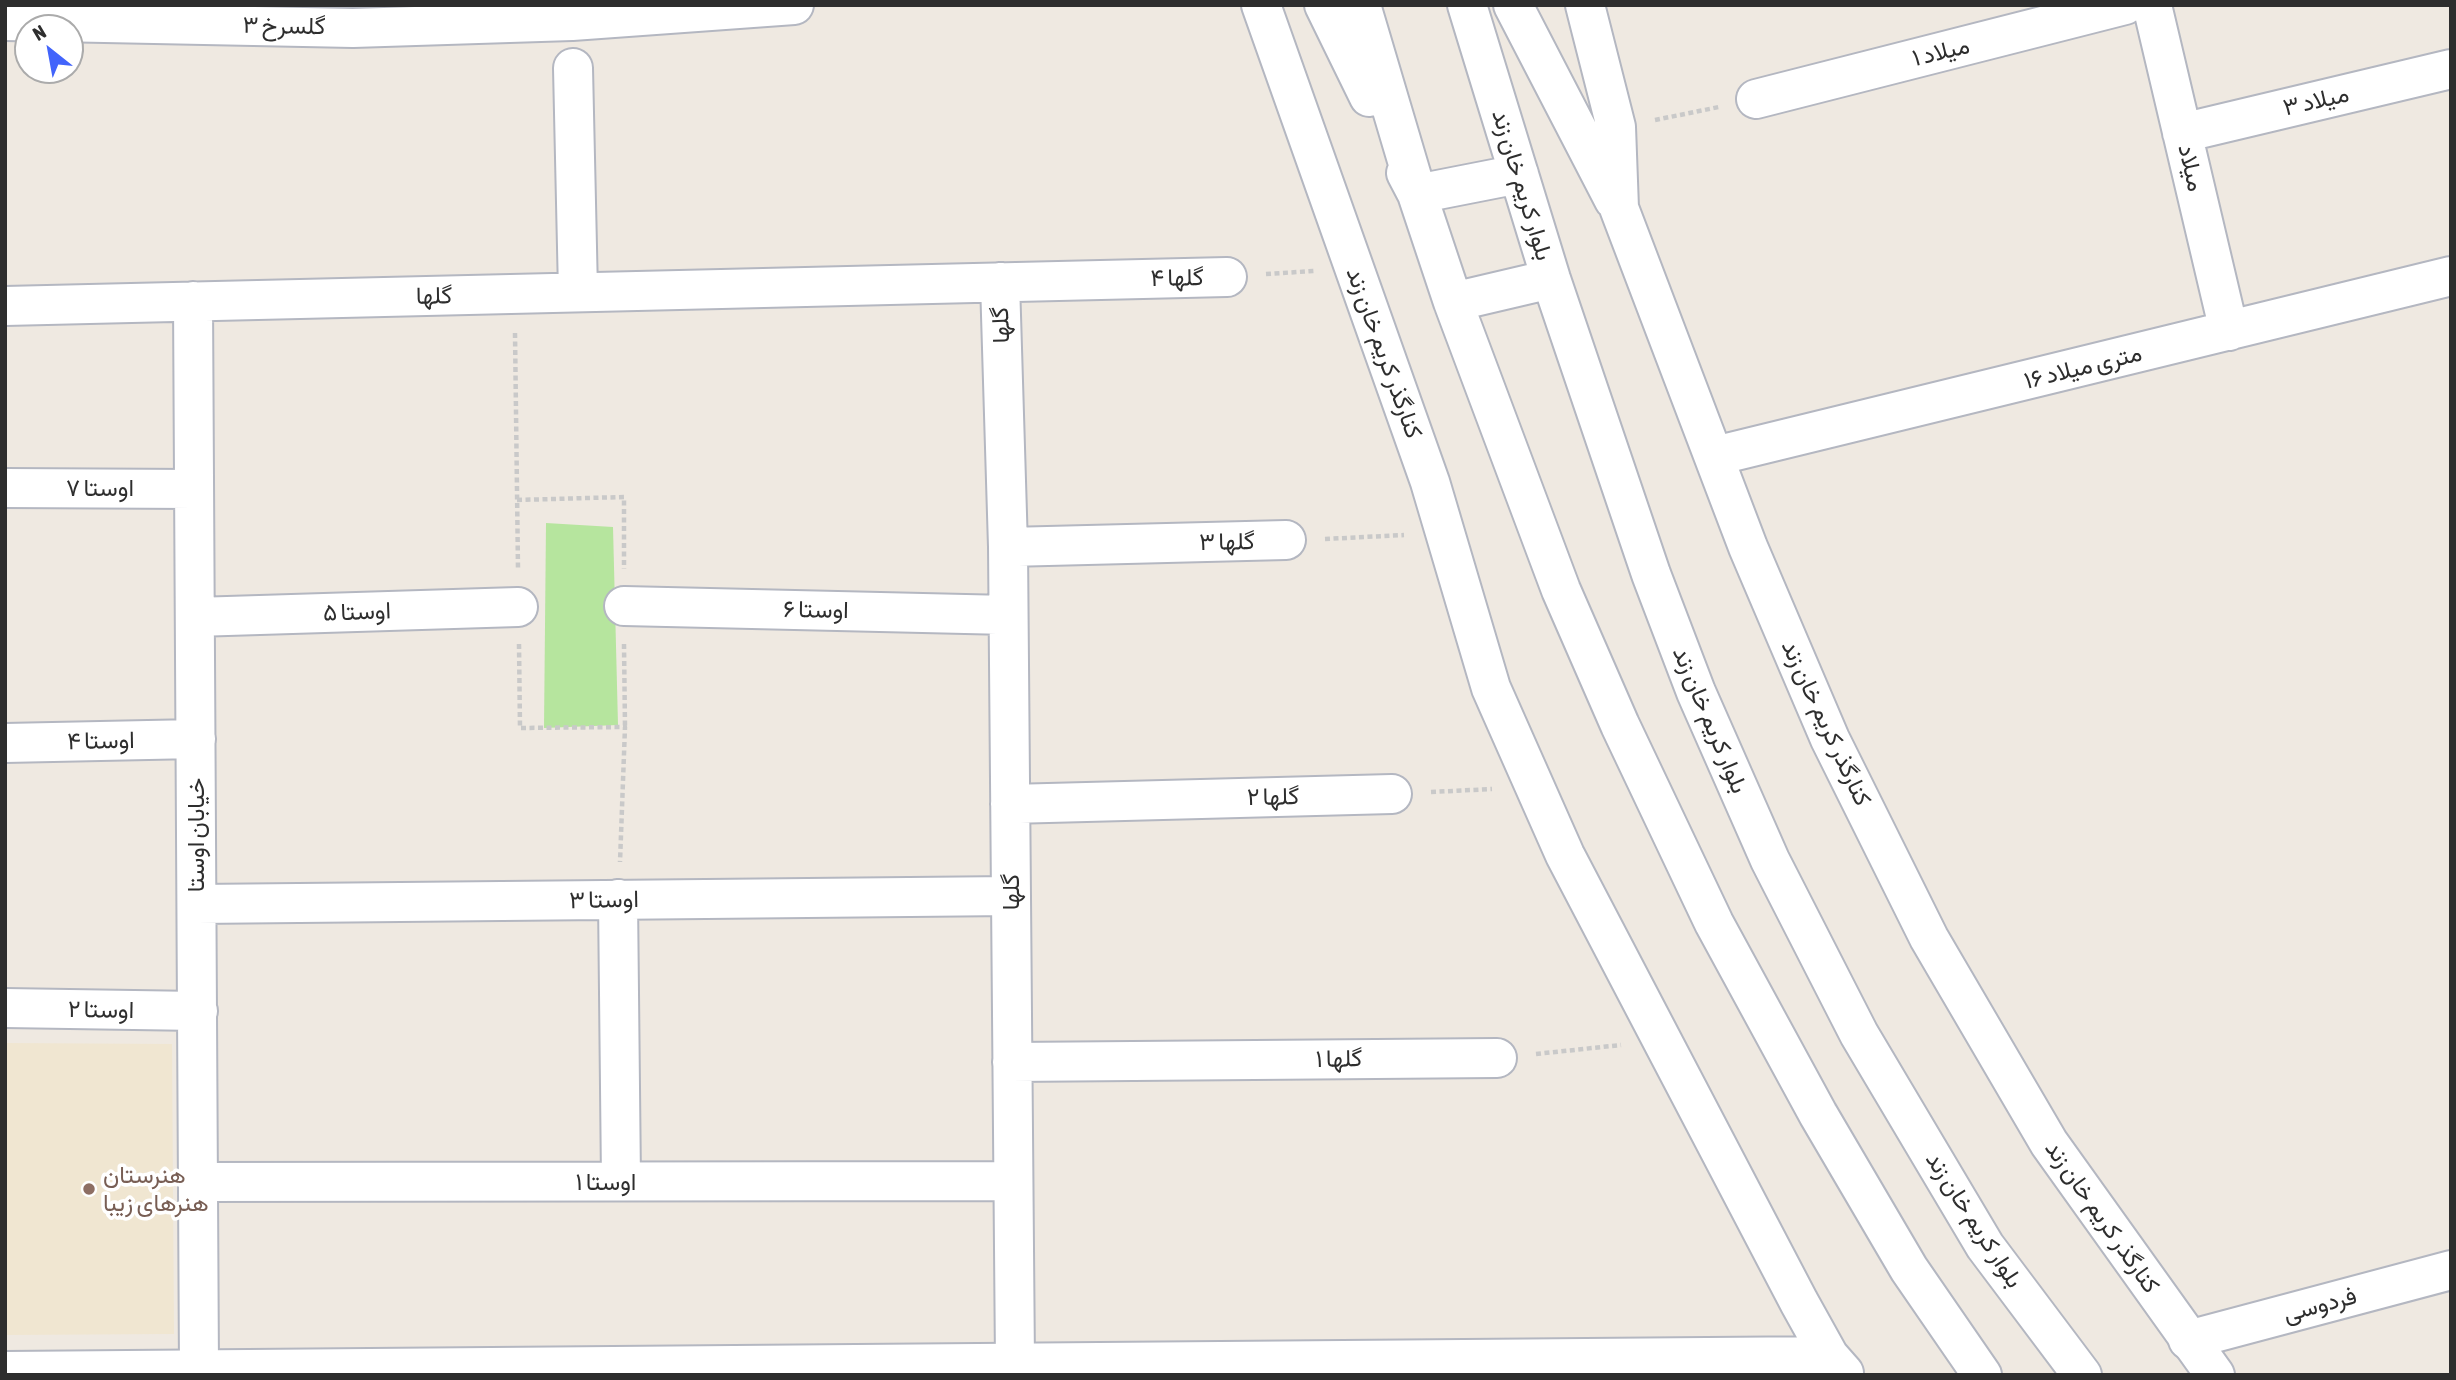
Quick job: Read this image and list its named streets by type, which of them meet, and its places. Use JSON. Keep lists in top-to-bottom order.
{
  "streets": {
    "street": [
      "گلسرخ ۳",
      "میلاد ۱",
      "میلاد ۳",
      "میلاد",
      "بلوار کریم خان زند",
      "گلها ۴",
      "گلها",
      "کنارگذر کریم خان زند",
      "۱۶ متری میلاد",
      "اوستا ۷",
      "گلها ۳",
      "اوستا ۶",
      "اوستا ۵",
      "اوستا ۴",
      "گلها ۲",
      "خیابان اوستا",
      "اوستا ۳",
      "اوستا ۲",
      "گلها ۱",
      "اوستا ۱",
      "فردوسی"
    ]
  },
  "crossings": [
    ["میلاد ۳", "میلاد"],
    ["میلاد", "۱۶ متری میلاد"],
    ["گلها ۴", "گلها"],
    ["گلها ۴", "کنارگذر کریم خان زند"],
    ["گلها", "گلها ۳"],
    ["گلها", "اوستا ۶"],
    ["گلها", "گلها ۲"],
    ["گلها", "خیابان اوستا"],
    ["گلها", "اوستا ۳"],
    ["گلها", "گلها ۱"],
    ["گلها", "اوستا ۱"],
    ["کنارگذر کریم خان زند", "۱۶ متری میلاد"],
    ["کنارگذر کریم خان زند", "گلها ۳"],
    ["کنارگذر کریم خان زند", "فردوسی"],
    ["اوستا ۷", "خیابان اوستا"],
    ["اوستا ۵", "خیابان اوستا"],
    ["اوستا ۴", "خیابان اوستا"],
    ["خیابان اوستا", "اوستا ۳"],
    ["خیابان اوستا", "اوستا ۲"],
    ["خیابان اوستا", "اوستا ۱"]
  ],
  "places": ["هنرستان هنرهای زیبا"],
  "north": "top left"
}
